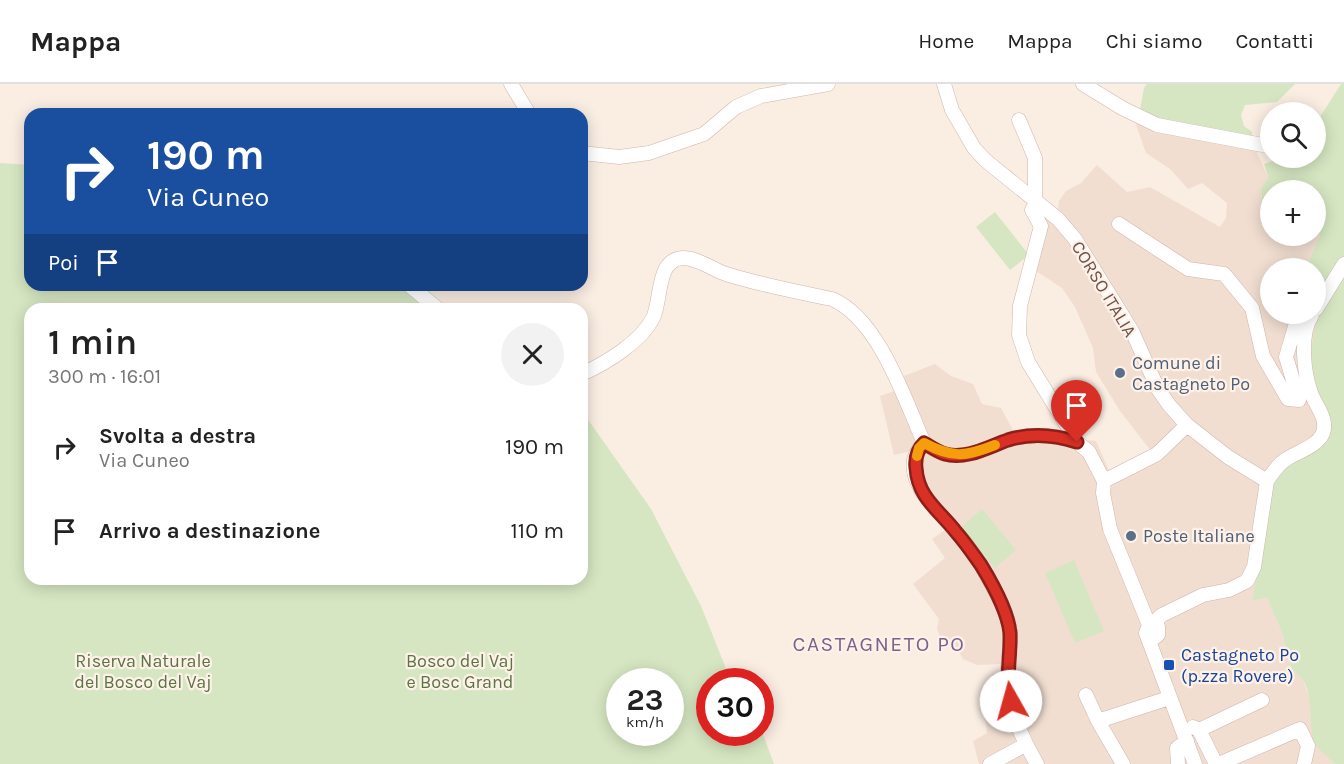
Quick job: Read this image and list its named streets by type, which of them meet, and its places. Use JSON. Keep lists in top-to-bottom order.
{
  "streets": {
    "street": ["CORSO ITALIA"]
  },
  "districts": ["CASTAGNETO PO"],
  "parks": ["Riserva Naturale del Bosco del Vaj", "Bosco del Vaj e Bosc Grand"],
  "places": {
    "other": ["Comune di Castagneto Po", "Poste Italiane"],
    "transit": ["Castagneto Po (p.zza Rovere)"]
  },
  "page": {
    "header": "Mappa",
    "nav": [
      "Home",
      "Mappa",
      "Chi siamo",
      "Contatti"
    ],
    "map_buttons": ["+", "−"],
    "turn": ["190 m", "Via Cuneo"],
    "then": "Poi",
    "heading": ["1 min", "300 m · 16:01"],
    "list": [
      {
        "name": "Svolta a destra",
        "note": "Via Cuneo",
        "value": "190 m"
      },
      {
        "name": "Arrivo a destinazione",
        "value": "110 m"
      }
    ],
    "speed": "23 km/h",
    "limit": "30"
  }
}
